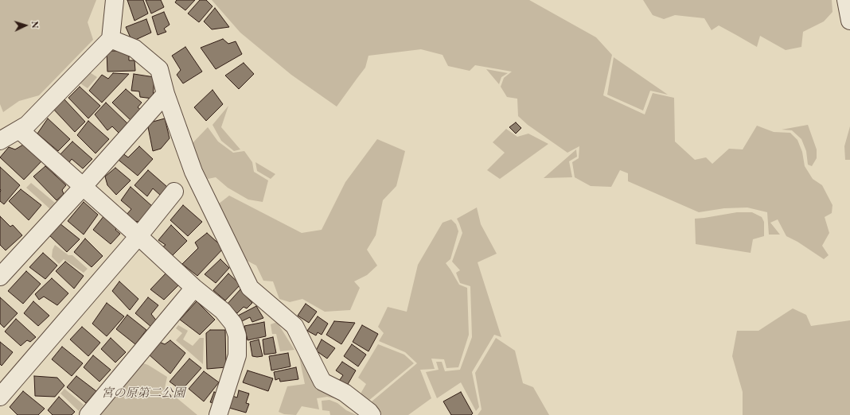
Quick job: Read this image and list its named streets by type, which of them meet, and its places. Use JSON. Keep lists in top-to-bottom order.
{
  "parks": ["宮の原第二公園"],
  "north": "right"
}
